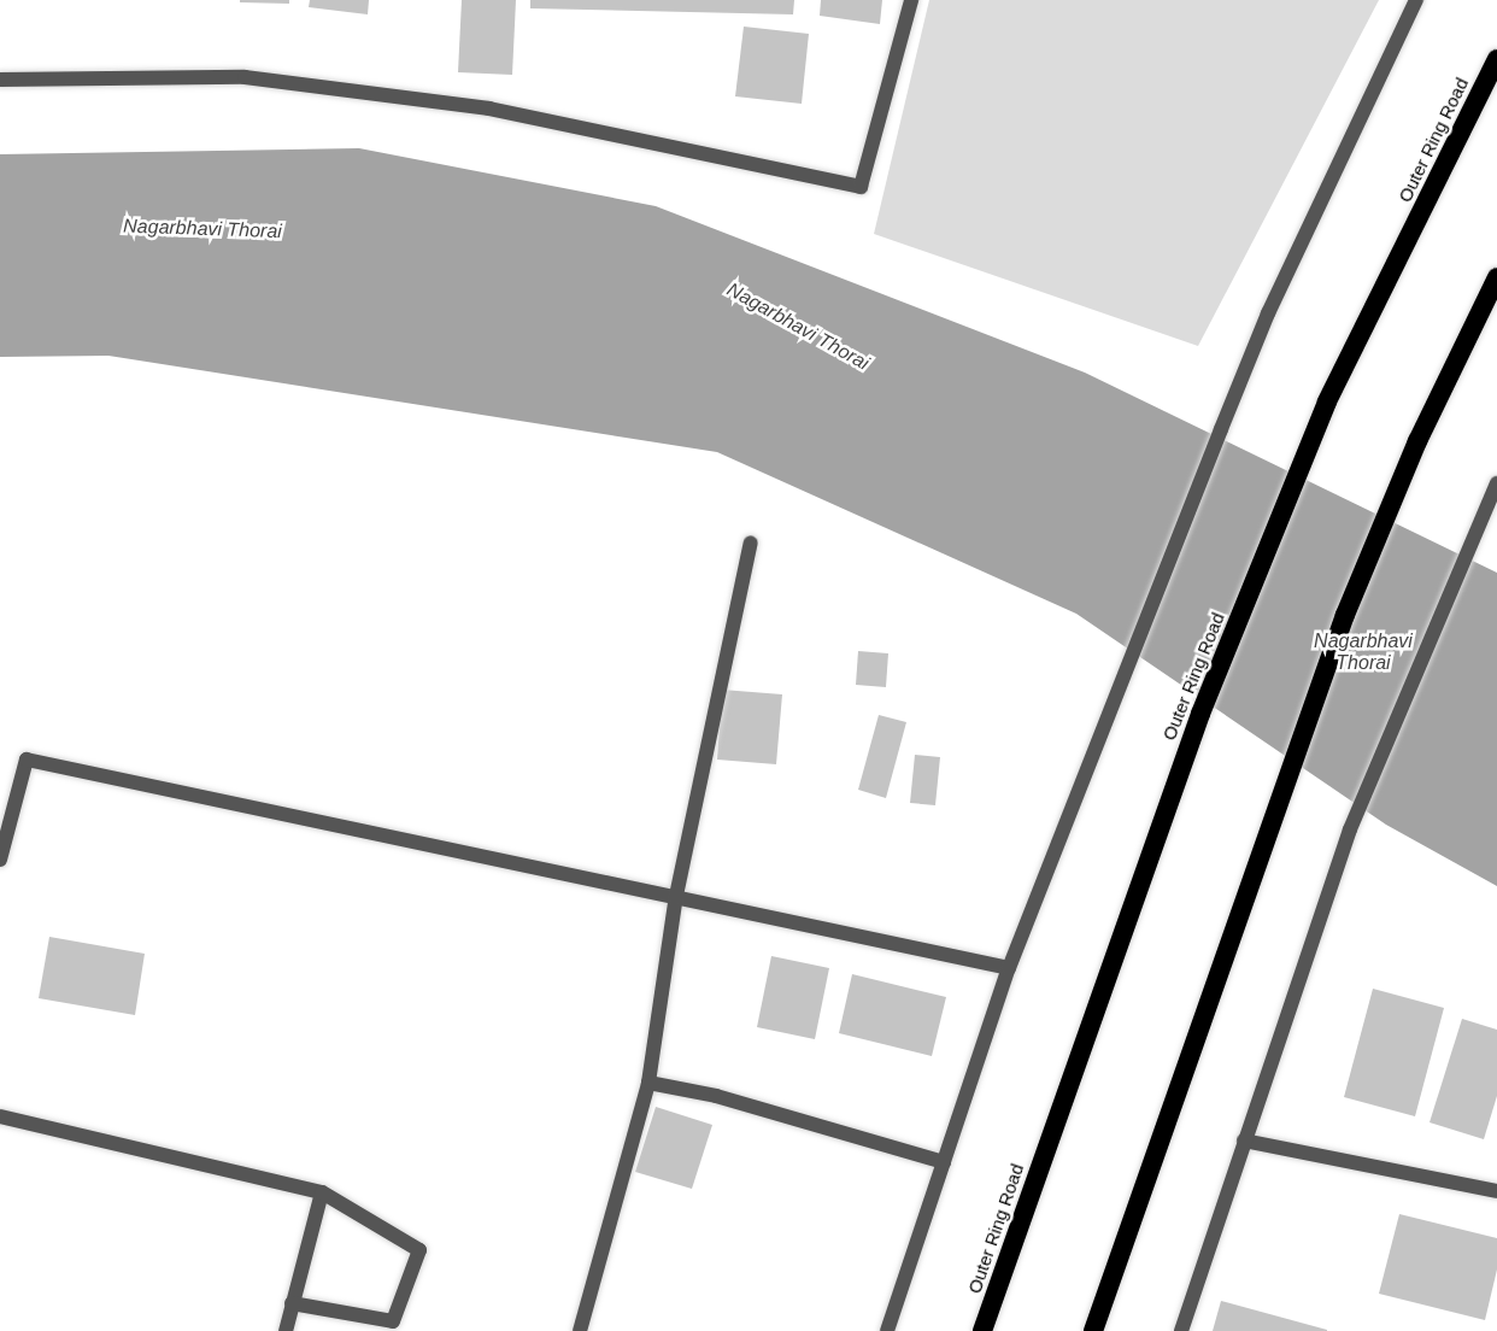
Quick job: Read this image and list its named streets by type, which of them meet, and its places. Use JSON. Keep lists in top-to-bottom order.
{
  "streets": {
    "highway": ["Outer Ring Road"]
  },
  "water": ["Nagarbhavi Thorai"]
}
